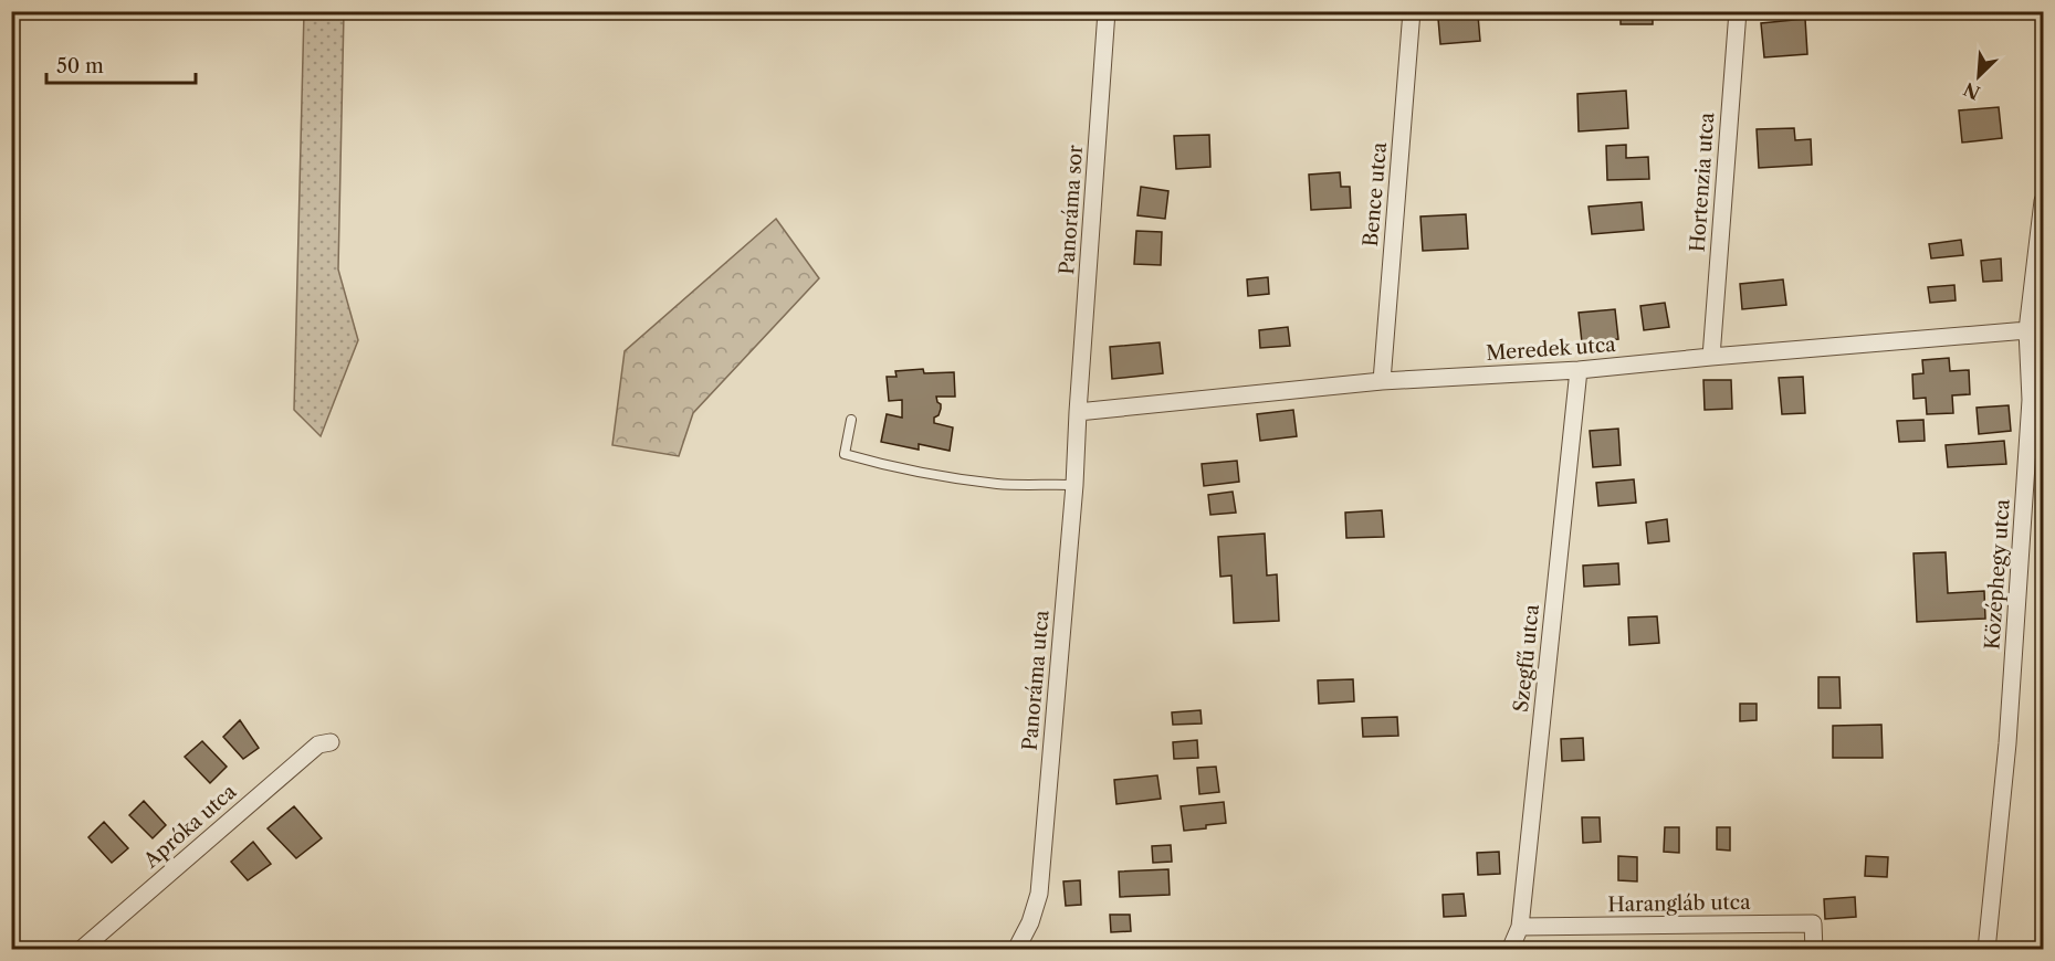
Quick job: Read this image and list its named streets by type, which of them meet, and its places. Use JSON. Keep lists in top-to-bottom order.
{
  "streets": {
    "street": [
      "Hortenzia utca",
      "Bence utca",
      "Panoráma sor",
      "Meredek utca",
      "Középhegy utca",
      "Szegfű utca",
      "Panoráma utca",
      "Apróka utca",
      "Harangláb utca"
    ]
  },
  "crossings": [
    ["Hortenzia utca", "Meredek utca"],
    ["Bence utca", "Meredek utca"],
    ["Panoráma sor", "Meredek utca"],
    ["Panoráma sor", "Panoráma utca"],
    ["Meredek utca", "Középhegy utca"],
    ["Meredek utca", "Szegfű utca"],
    ["Meredek utca", "Panoráma utca"],
    ["Szegfű utca", "Harangláb utca"]
  ],
  "scale_bar": "50 m",
  "north": "bottom left"
}
